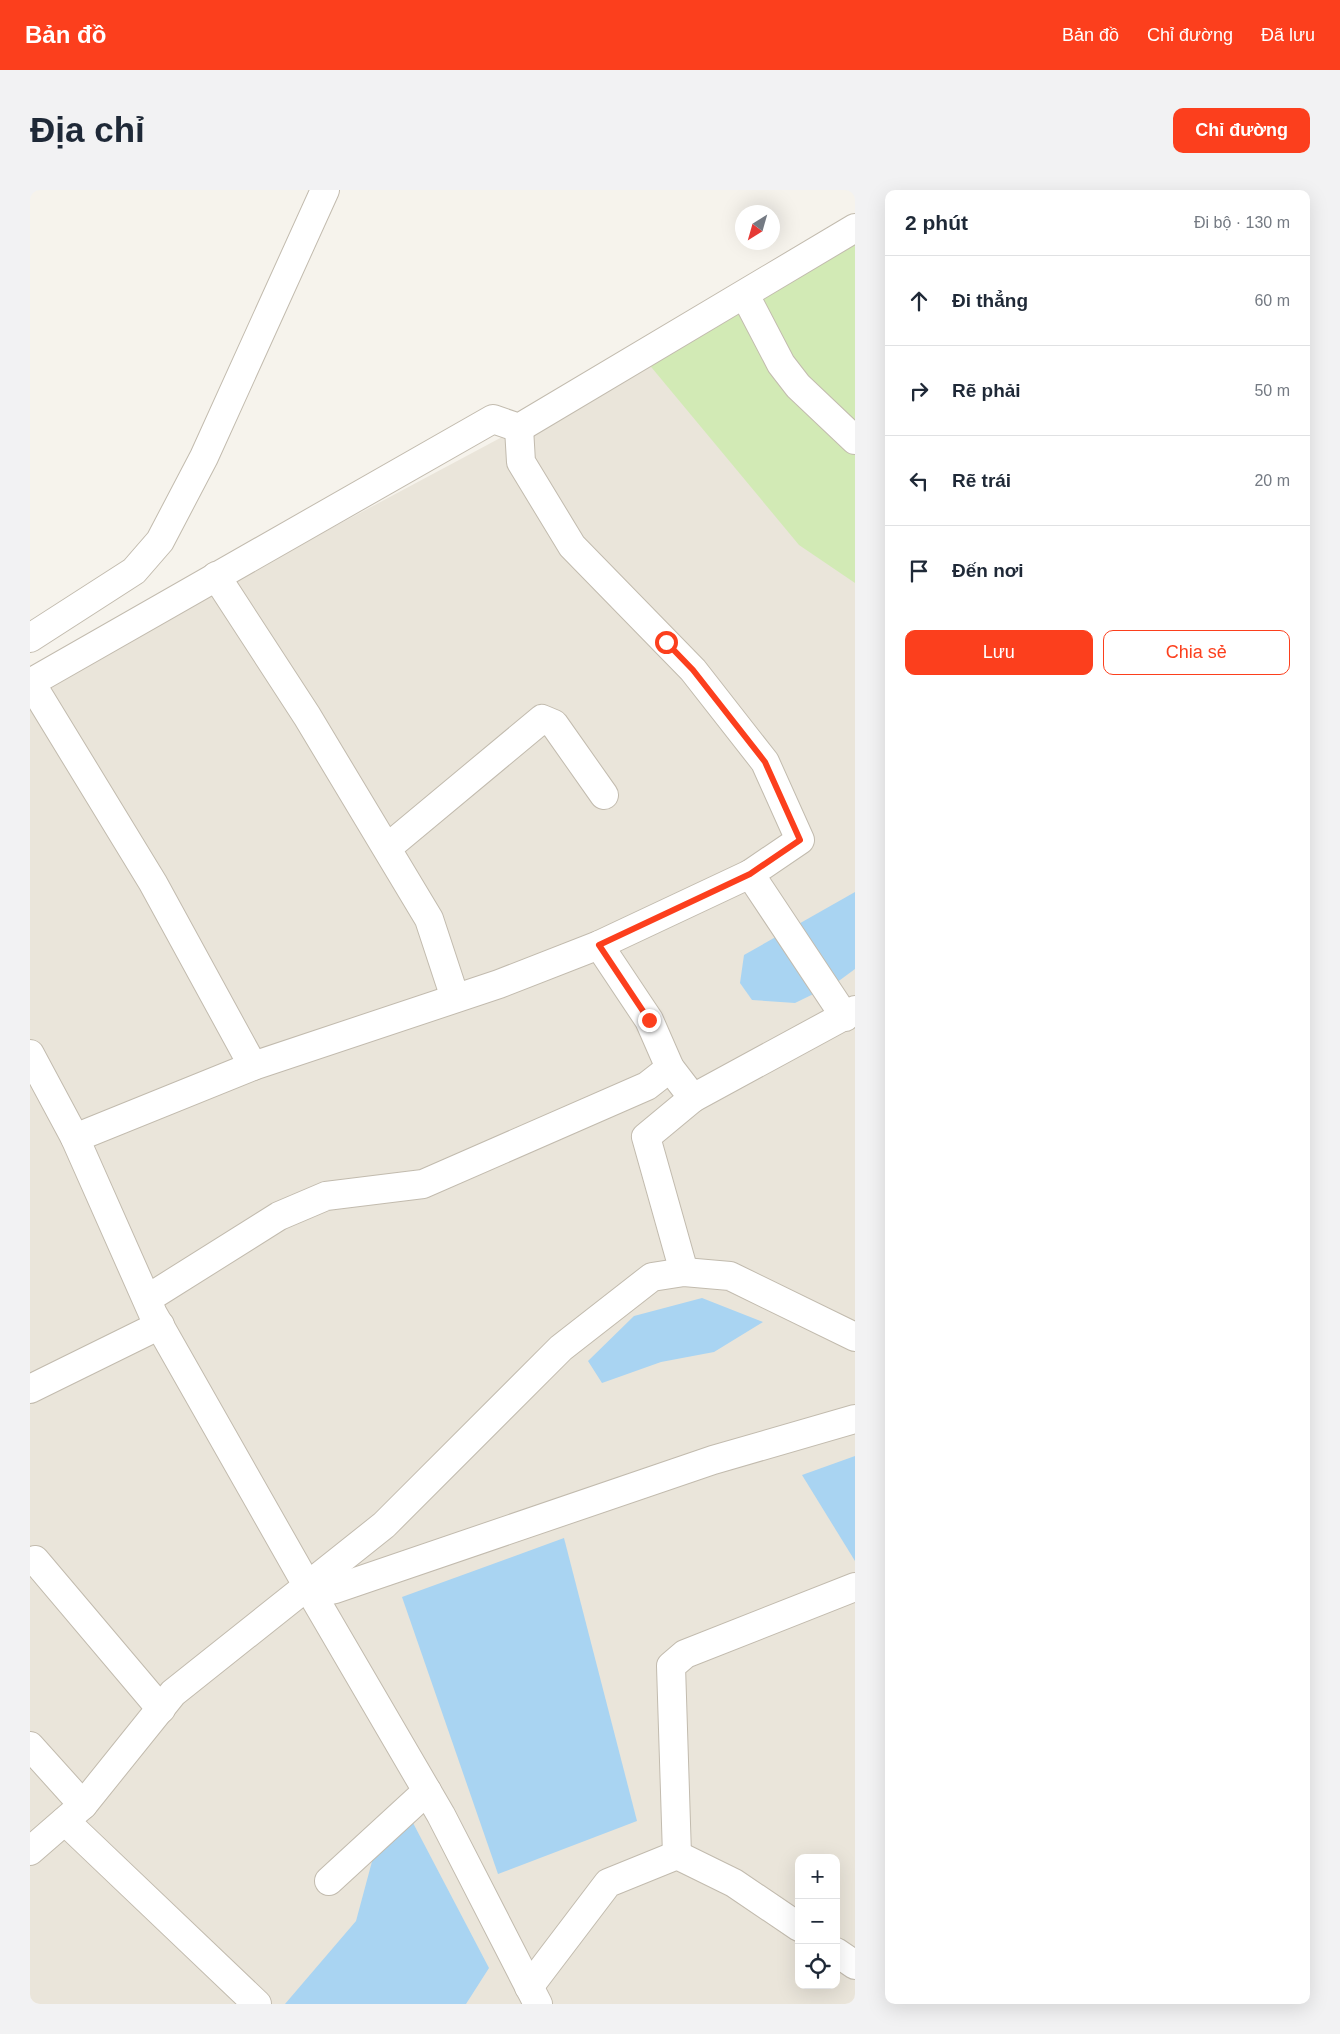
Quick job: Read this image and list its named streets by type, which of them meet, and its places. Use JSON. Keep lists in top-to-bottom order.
{
  "north": "bottom left",
  "page": {
    "header": "Bản đồ",
    "nav": ["Bản đồ", "Chỉ đường", "Đã lưu"],
    "buttons": [
      "Chỉ đường",
      ["Lưu", "Chia sẻ"]
    ],
    "title": "Địa chỉ",
    "heading": ["2 phút", "Đi bộ · 130 m"],
    "list": [
      ["Đi thẳng", "60 m"],
      ["Rẽ phải", "50 m"],
      ["Rẽ trái", "20 m"],
      "Đến nơi"
    ],
    "map_buttons": ["+", "−"]
  }
}
